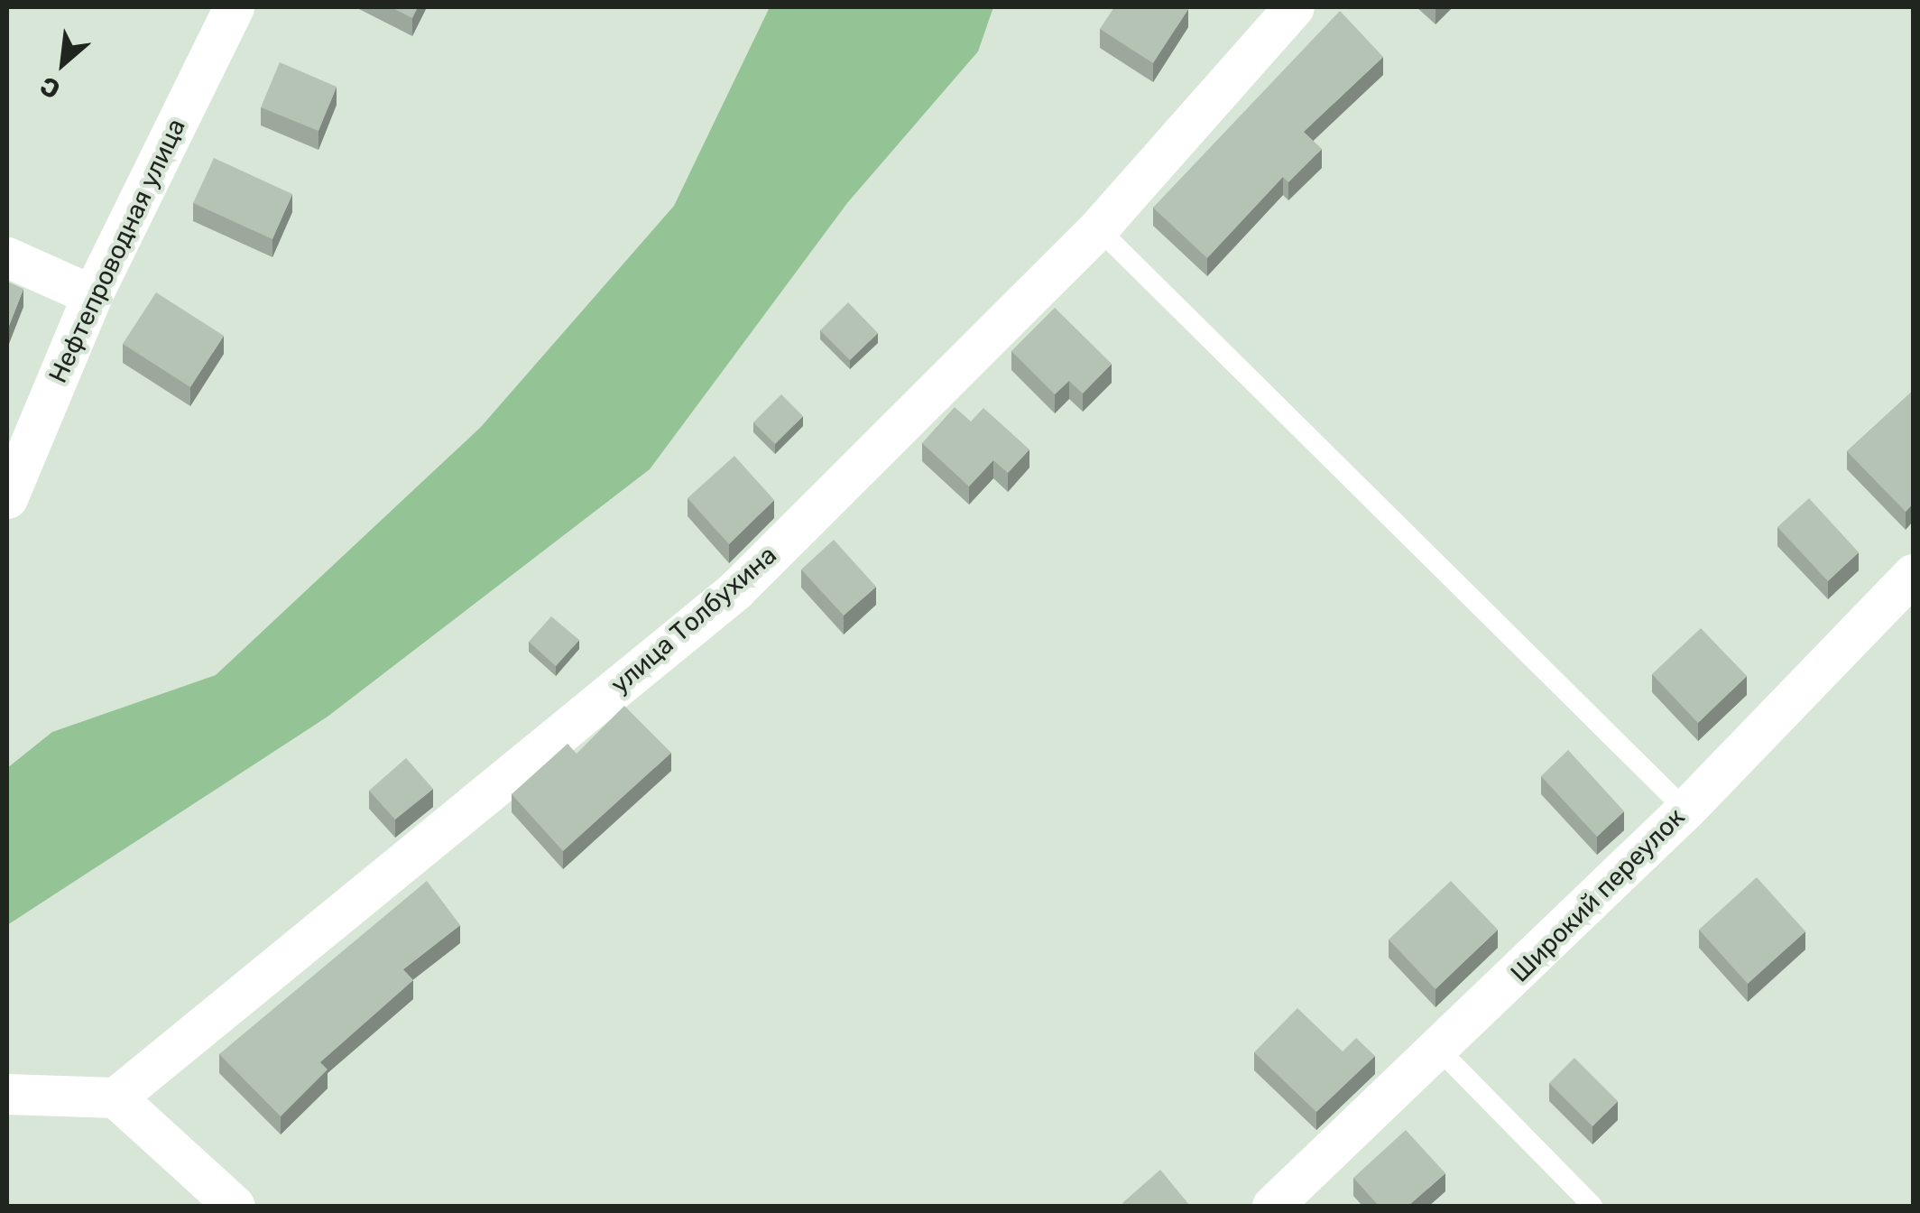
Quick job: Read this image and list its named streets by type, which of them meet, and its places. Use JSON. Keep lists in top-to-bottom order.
{
  "streets": {
    "street": ["Нефтепроводная улица", "улица Толбухина", "Широкий переулок"]
  },
  "north": "bottom left"
}
